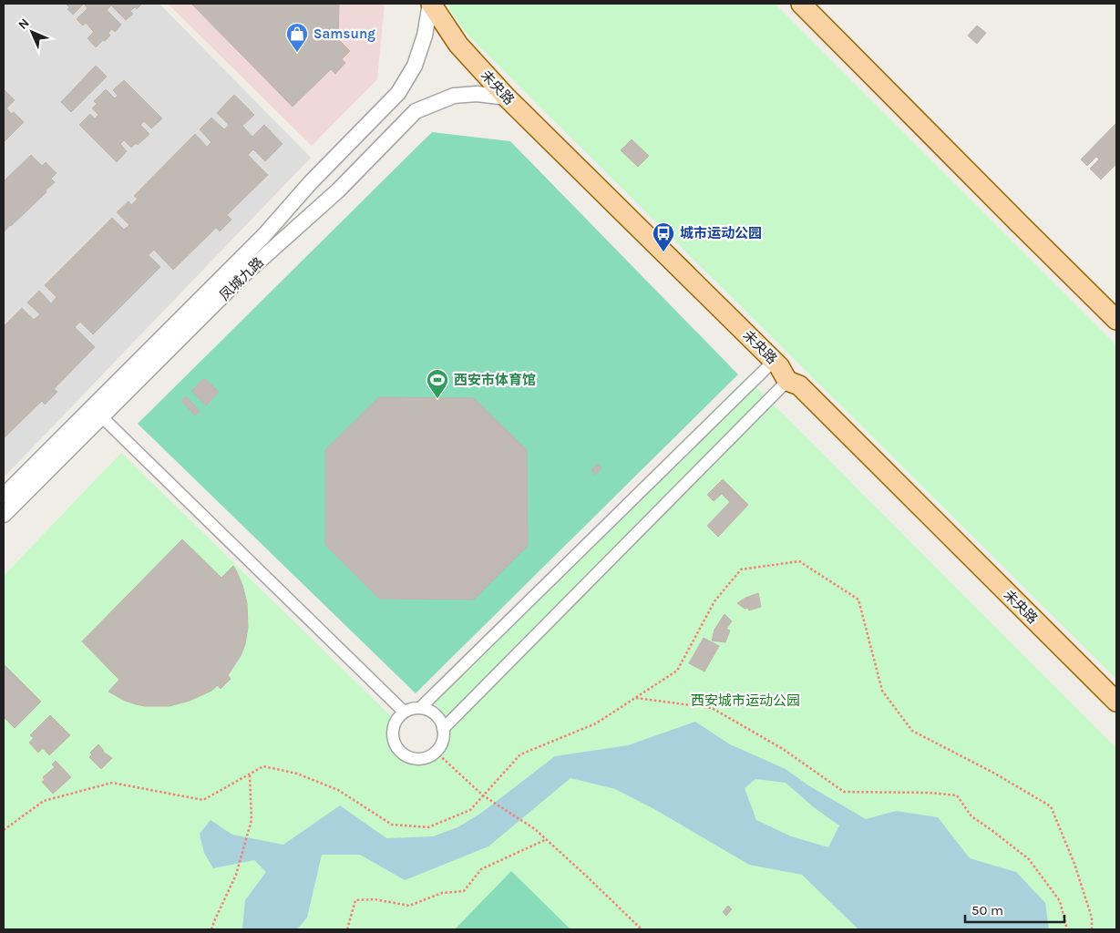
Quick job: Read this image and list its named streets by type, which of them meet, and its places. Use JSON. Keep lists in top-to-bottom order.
{
  "streets": {
    "main road": ["未央路"],
    "street": ["凤城九路"]
  },
  "crossings": [
    ["未央路", "凤城九路"]
  ],
  "parks": ["西安城市运动公园"],
  "places": {
    "shop": ["Samsung"],
    "bus stop": ["城市运动公园"],
    "sports": ["西安市体育馆"]
  },
  "scale_bar": "50 m",
  "north": "top left"
}
